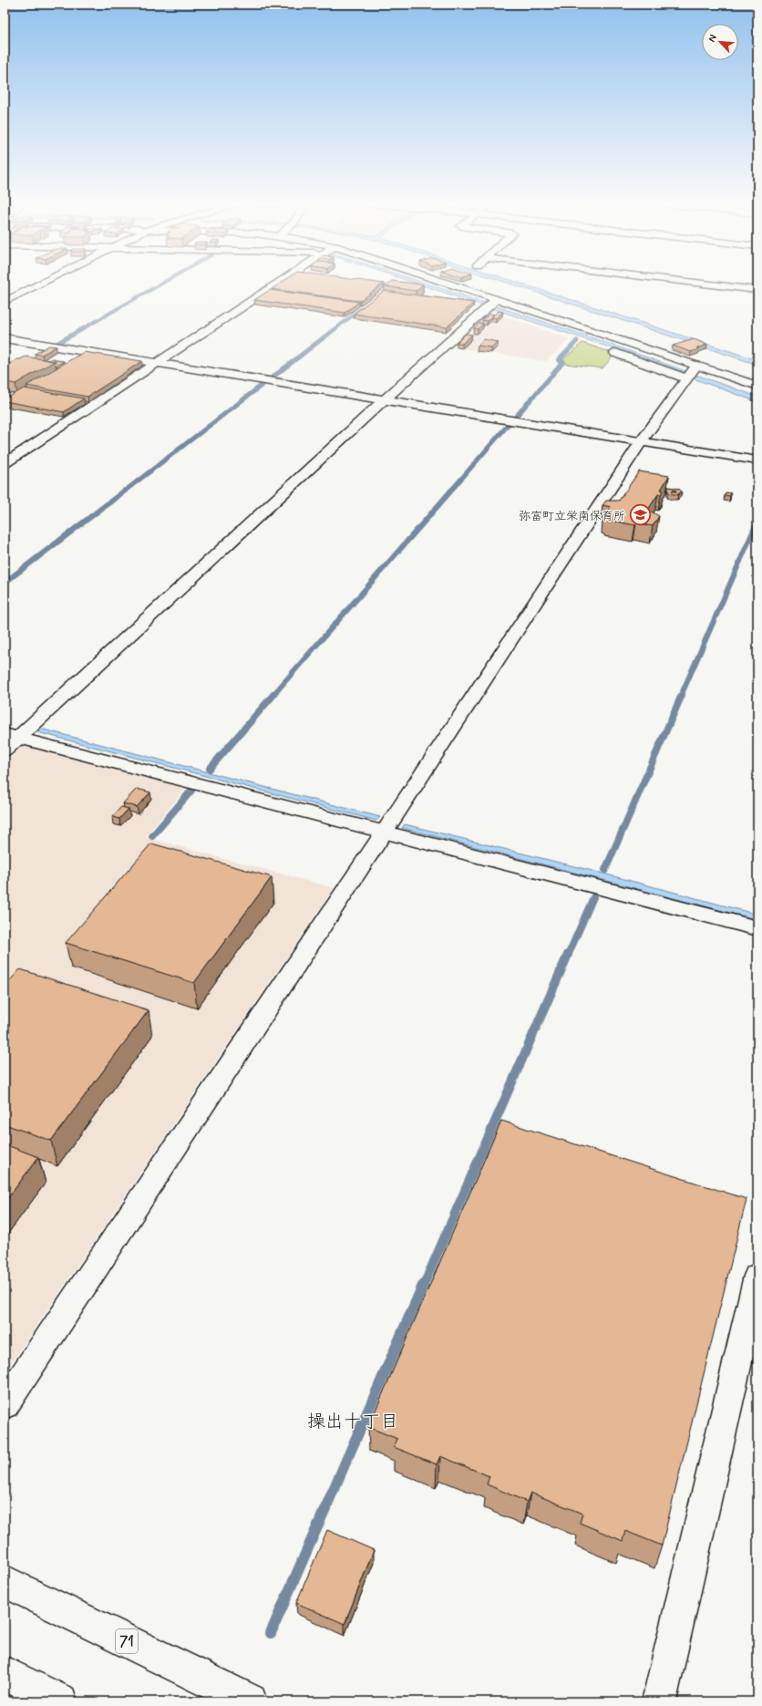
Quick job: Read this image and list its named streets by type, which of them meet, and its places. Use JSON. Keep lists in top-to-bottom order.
{
  "streets": {
    "street": ["71"]
  },
  "districts": ["操出十丁目"],
  "places": {
    "school or university": ["弥富町立栄南保育所"]
  },
  "north": "top left"
}
